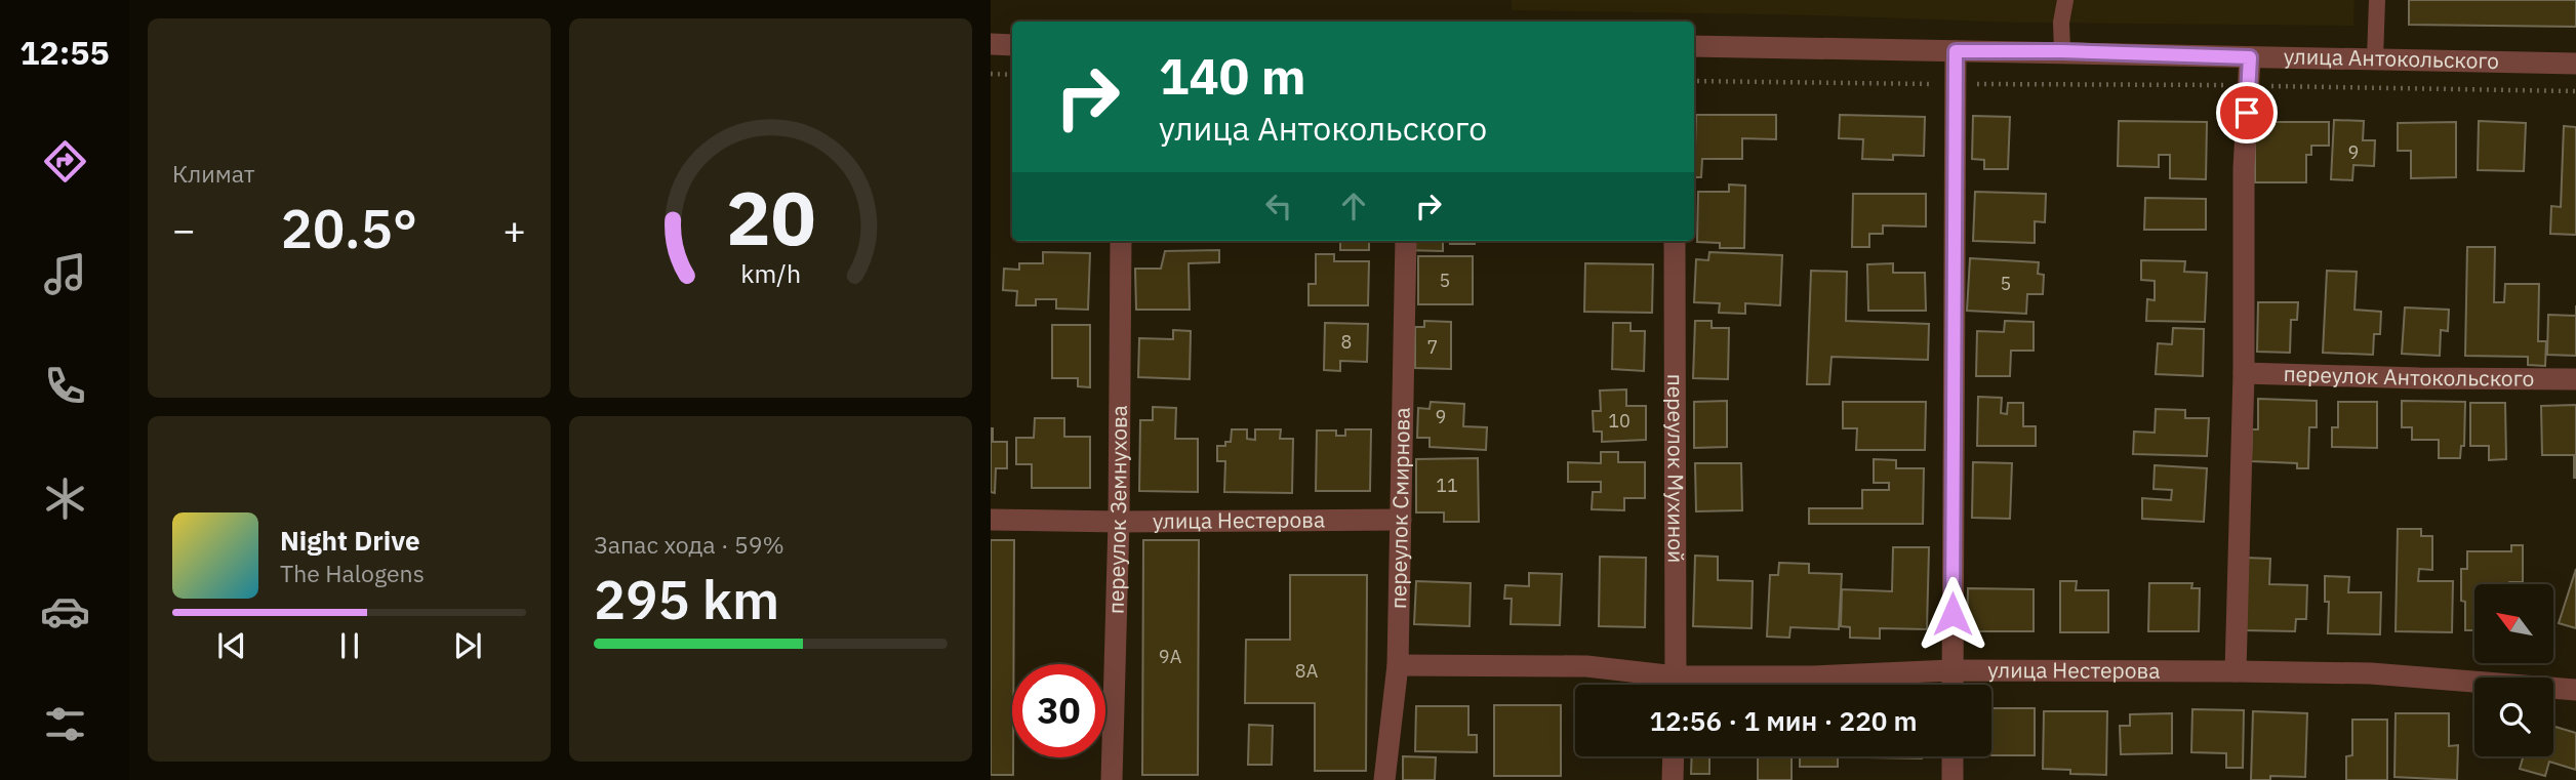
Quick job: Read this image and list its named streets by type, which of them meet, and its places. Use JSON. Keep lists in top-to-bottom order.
{
  "streets": {
    "street": [
      "улица Антокольского",
      "переулок Антокольского",
      "переулок Мухиной",
      "переулок Земнухова",
      "переулок Смирнова",
      "улица Нестерова"
    ]
  },
  "crossings": [
    ["переулок Земнухова", "улица Нестерова"],
    ["переулок Смирнова", "улица Нестерова"]
  ],
  "house_numbers": [
    "9",
    "5",
    "5",
    "8",
    "7",
    "9",
    "10",
    "11",
    "9А",
    "8А"
  ],
  "north": "top left",
  "page": {
    "tabs": "12:55",
    "tile": [
      "Климат",
      ["Запас хода · 59%", "295 km"]
    ],
    "turn": ["140 m", "улица Антокольского"],
    "heat": ["−", "20.5°", "+"],
    "song": ["Night Drive", "The Halogens"],
    "limit": "30",
    "trip": "12:56 · 1 мин · 220 m",
    "gauge": ["20", "km/h"]
  }
}
